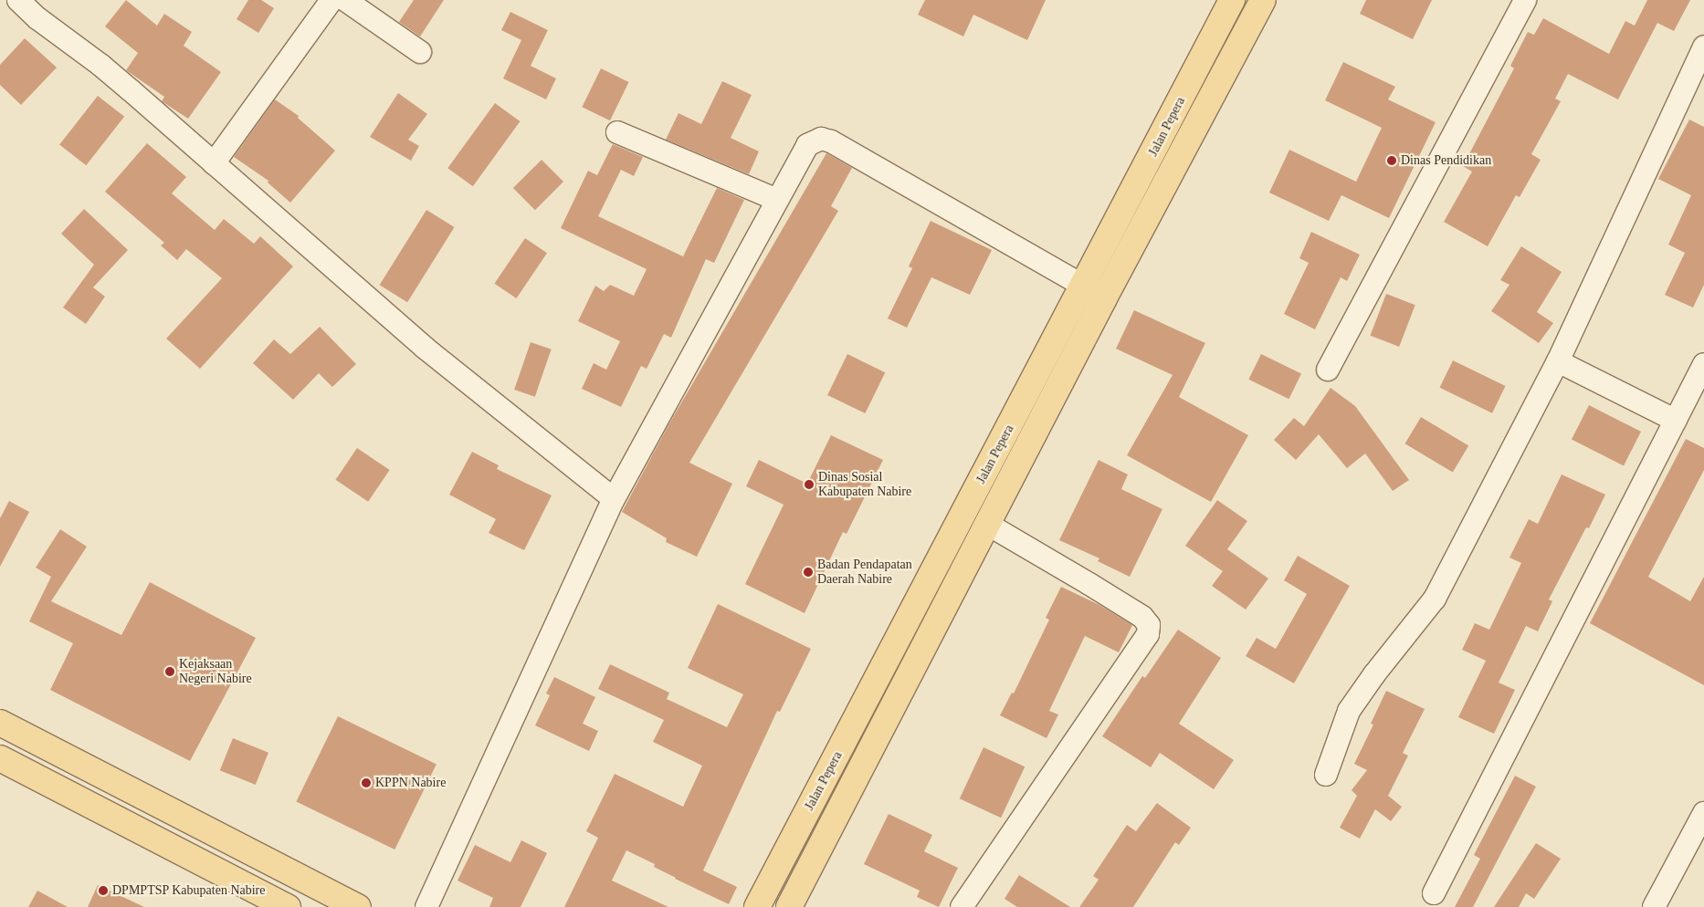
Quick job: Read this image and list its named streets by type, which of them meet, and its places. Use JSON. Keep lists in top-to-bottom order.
{
  "streets": {
    "main road": ["Jalan Pepera"]
  },
  "places": [
    "Dinas Pendidikan",
    "Dinas Sosial Kabupaten Nabire",
    "Badan Pendapatan Daerah Nabire",
    "Kejaksaan Negeri Nabire",
    "KPPN Nabire",
    "DPMPTSP Kabupaten Nabire"
  ]
}
